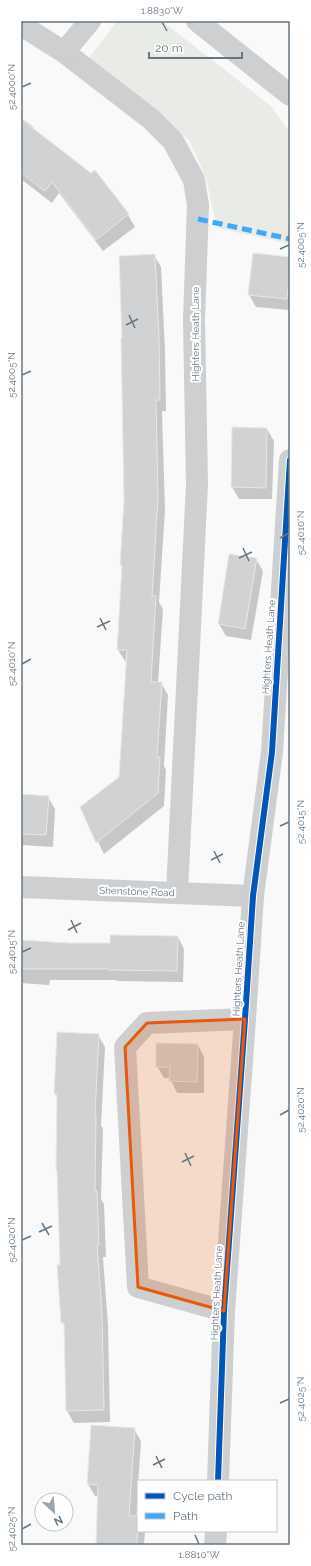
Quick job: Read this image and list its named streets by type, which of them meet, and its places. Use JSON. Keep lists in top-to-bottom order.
{
  "streets": {
    "street": ["Highters Heath Lane", "Shenstone Road"]
  },
  "crossings": [
    ["Highters Heath Lane", "Shenstone Road"]
  ],
  "legend": ["Cycle path", "Path"],
  "scale_bar": "20 m",
  "north": "bottom right",
  "coordinates": [
    "1.8830°W",
    "52.4000°N",
    "52.4005°N",
    "52.4010°N",
    "52.4015°N",
    "52.4020°N",
    "52.4025°N",
    "1.8810°W"
  ]
}
